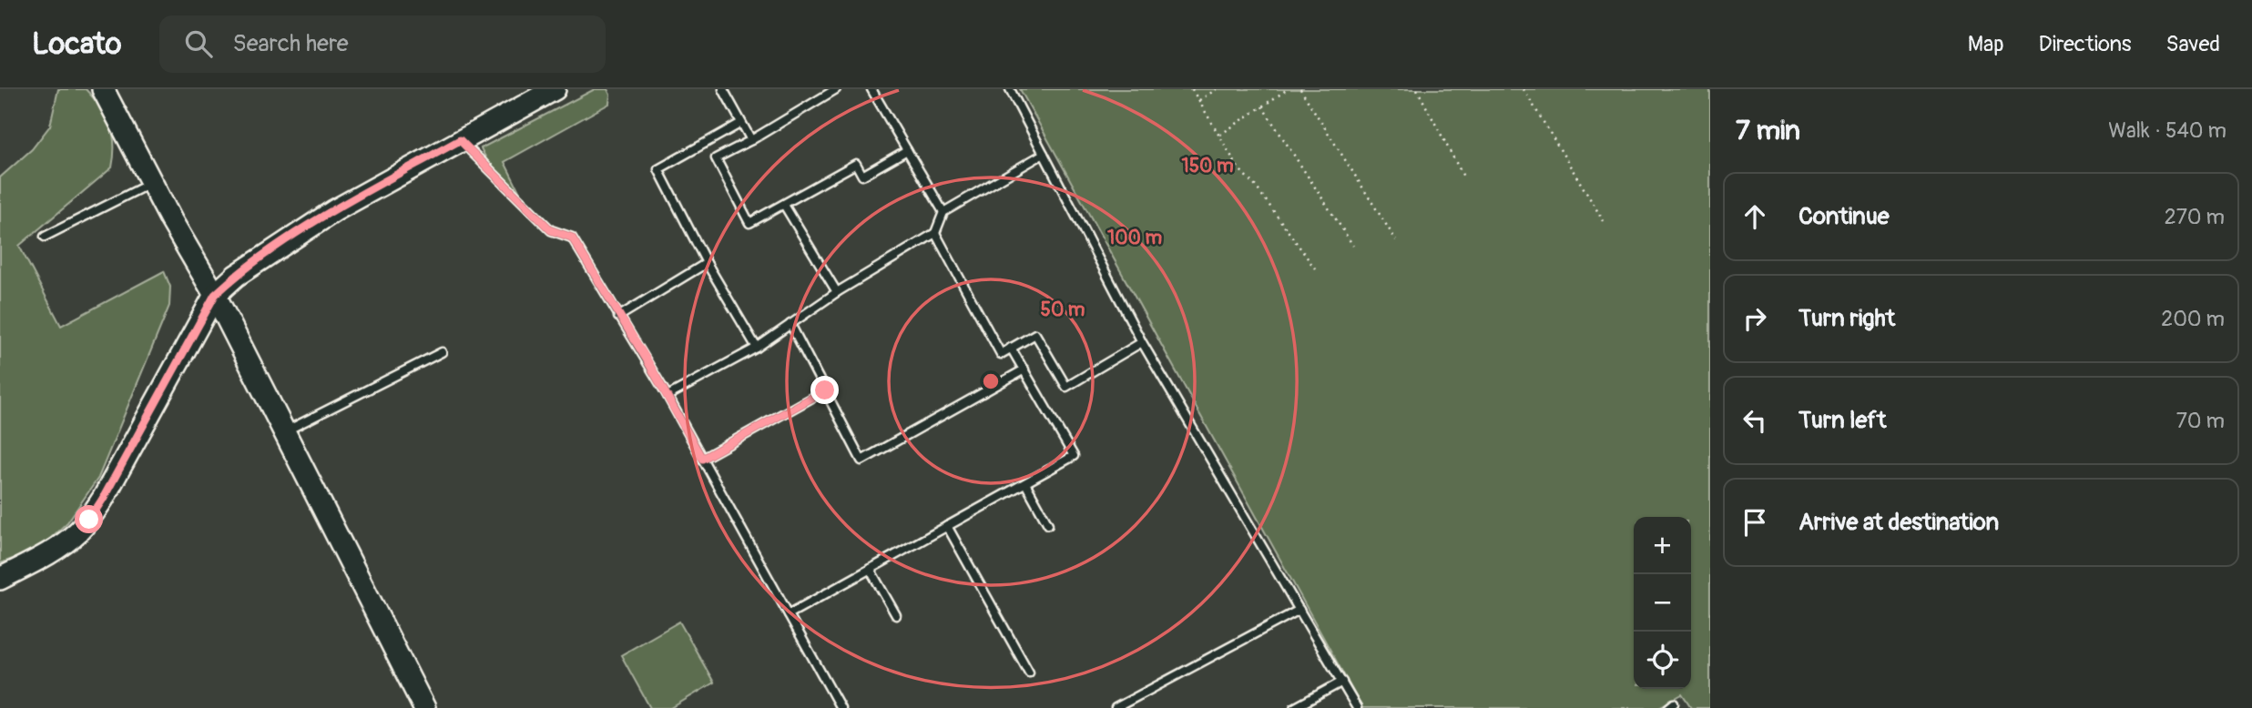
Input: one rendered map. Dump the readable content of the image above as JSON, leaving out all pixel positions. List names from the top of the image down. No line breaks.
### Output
{"page":{"header":"Locato","search":"Search here","nav":["Map","Directions","Saved"],"heading":["7 min","Walk · 540 m"],"list":[["Continue","270 m"],["Turn right","200 m"],["Turn left","70 m"],"Arrive at destination"],"map_buttons":["+","−"]},"rings":["150 m","100 m","50 m"]}
